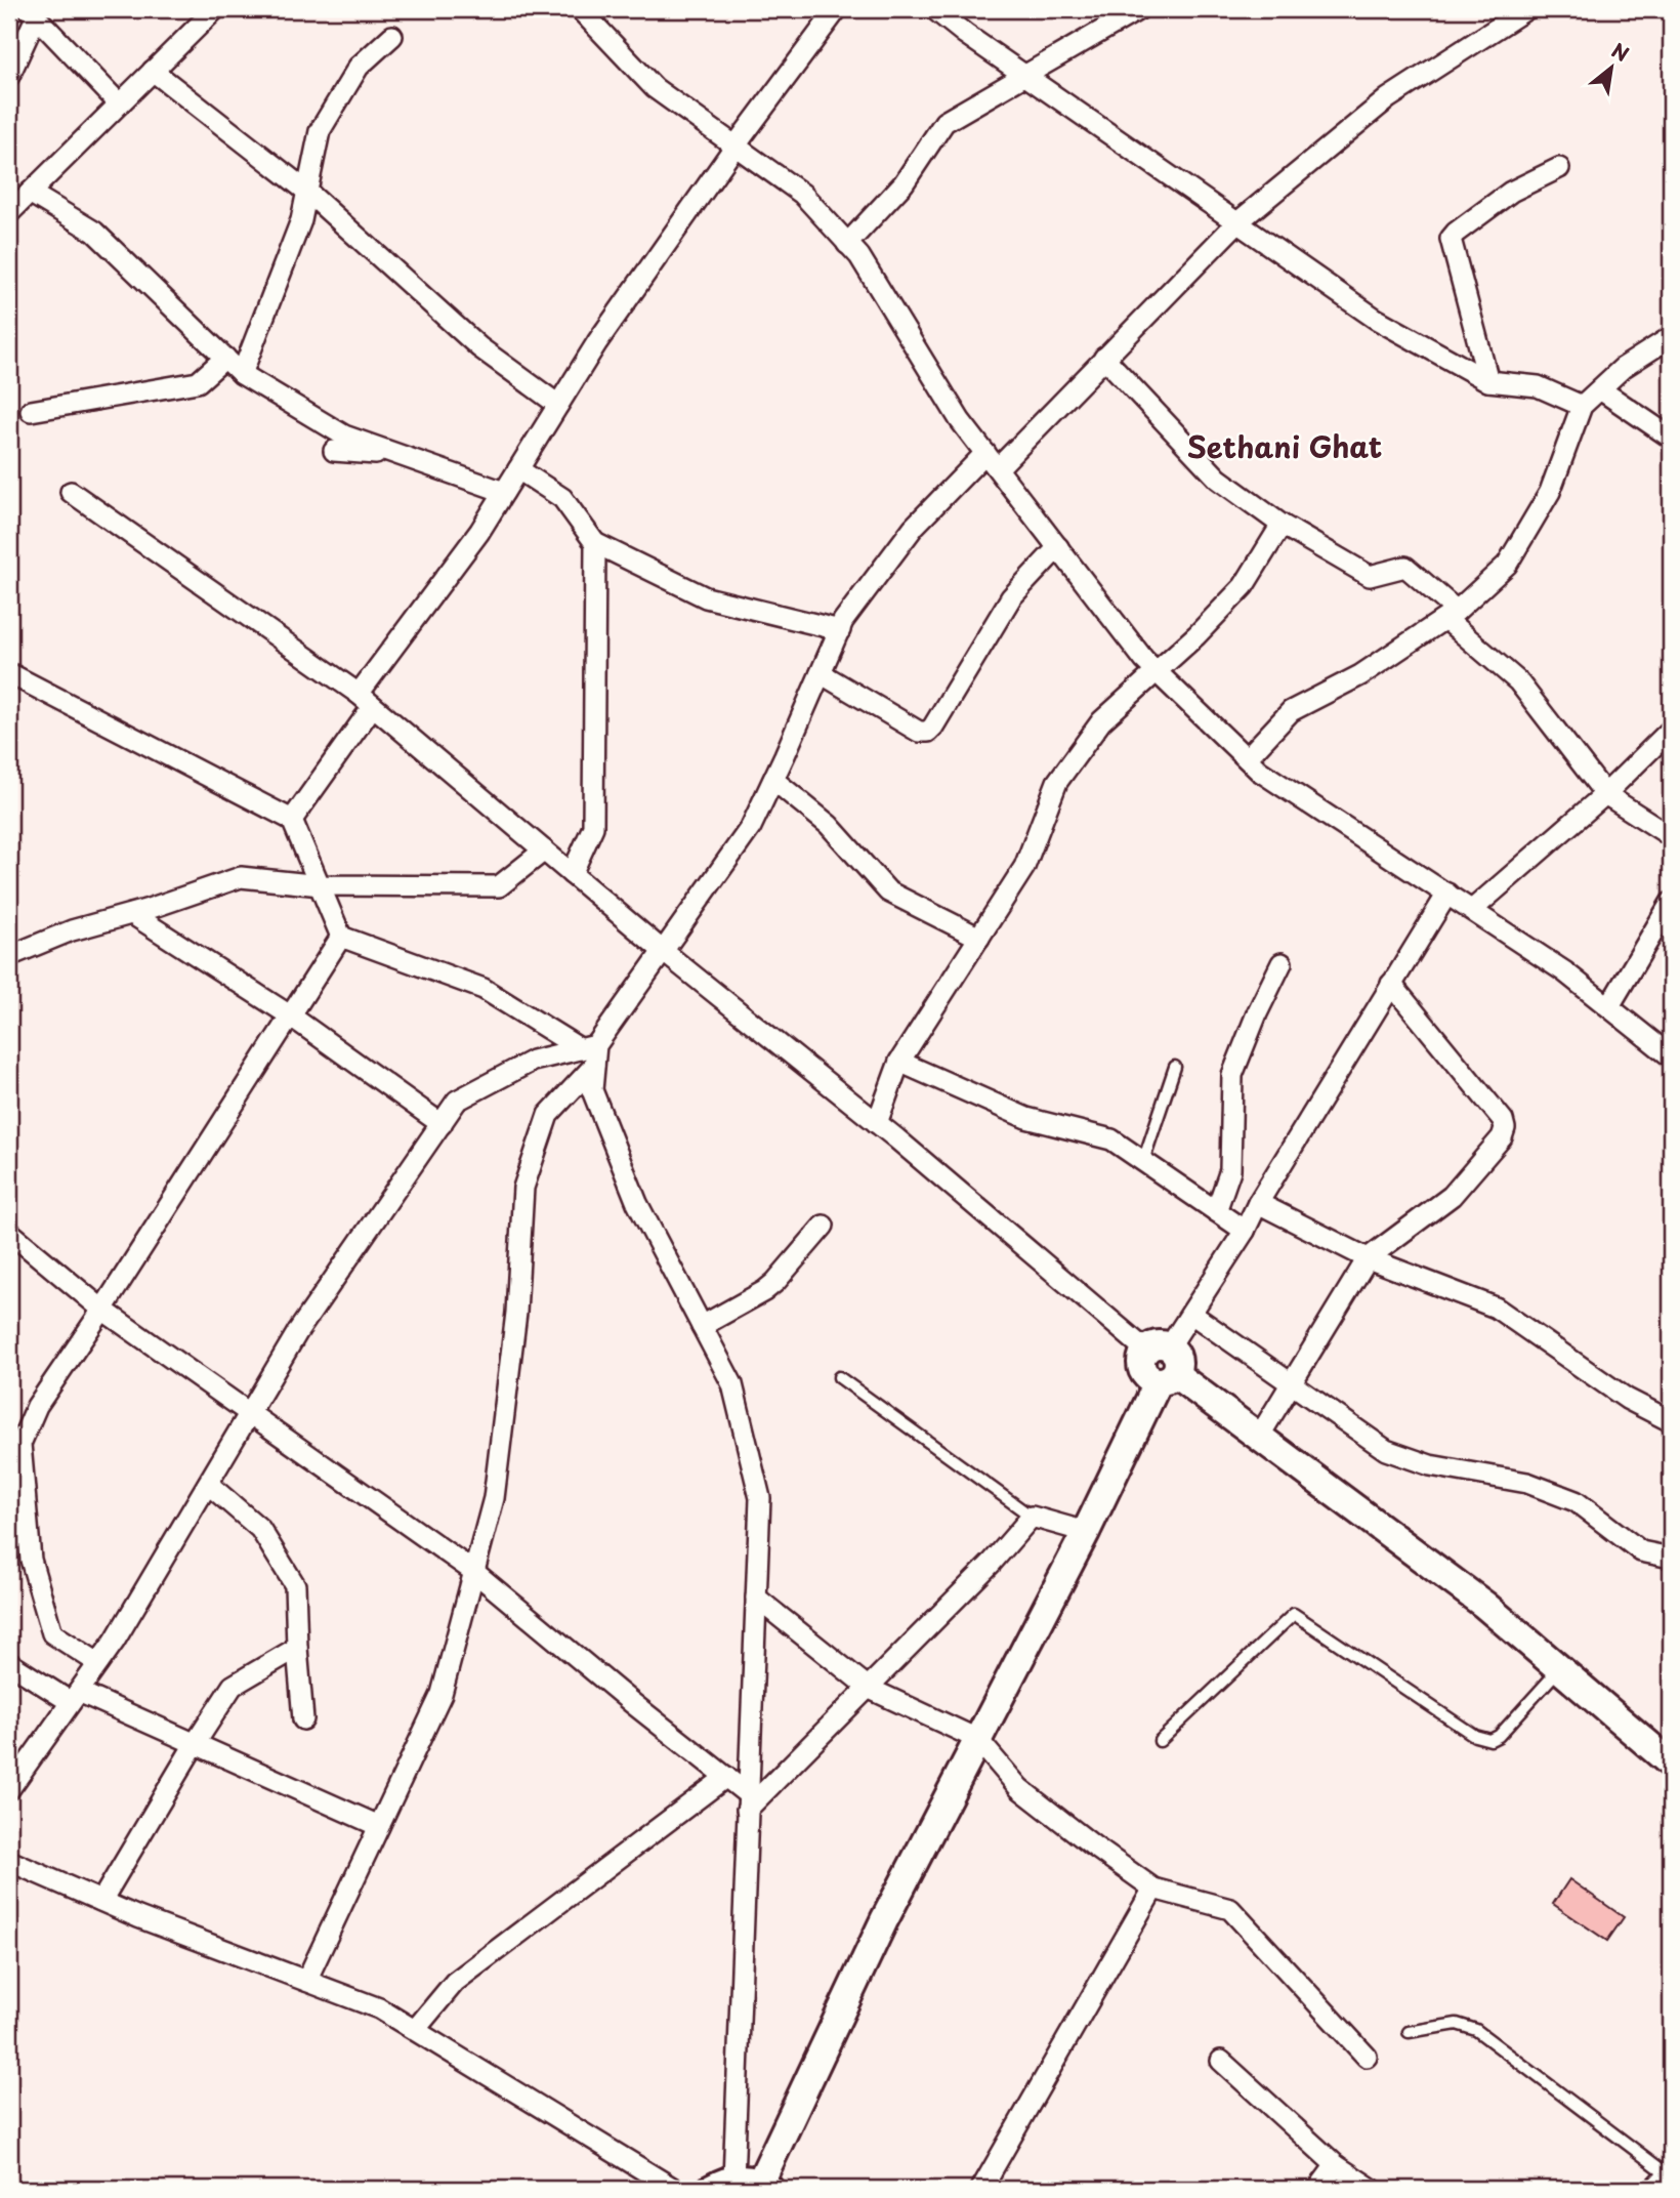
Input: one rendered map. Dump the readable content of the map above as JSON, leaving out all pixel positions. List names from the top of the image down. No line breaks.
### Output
{"districts":["Sethani Ghat"],"north":"top right"}
